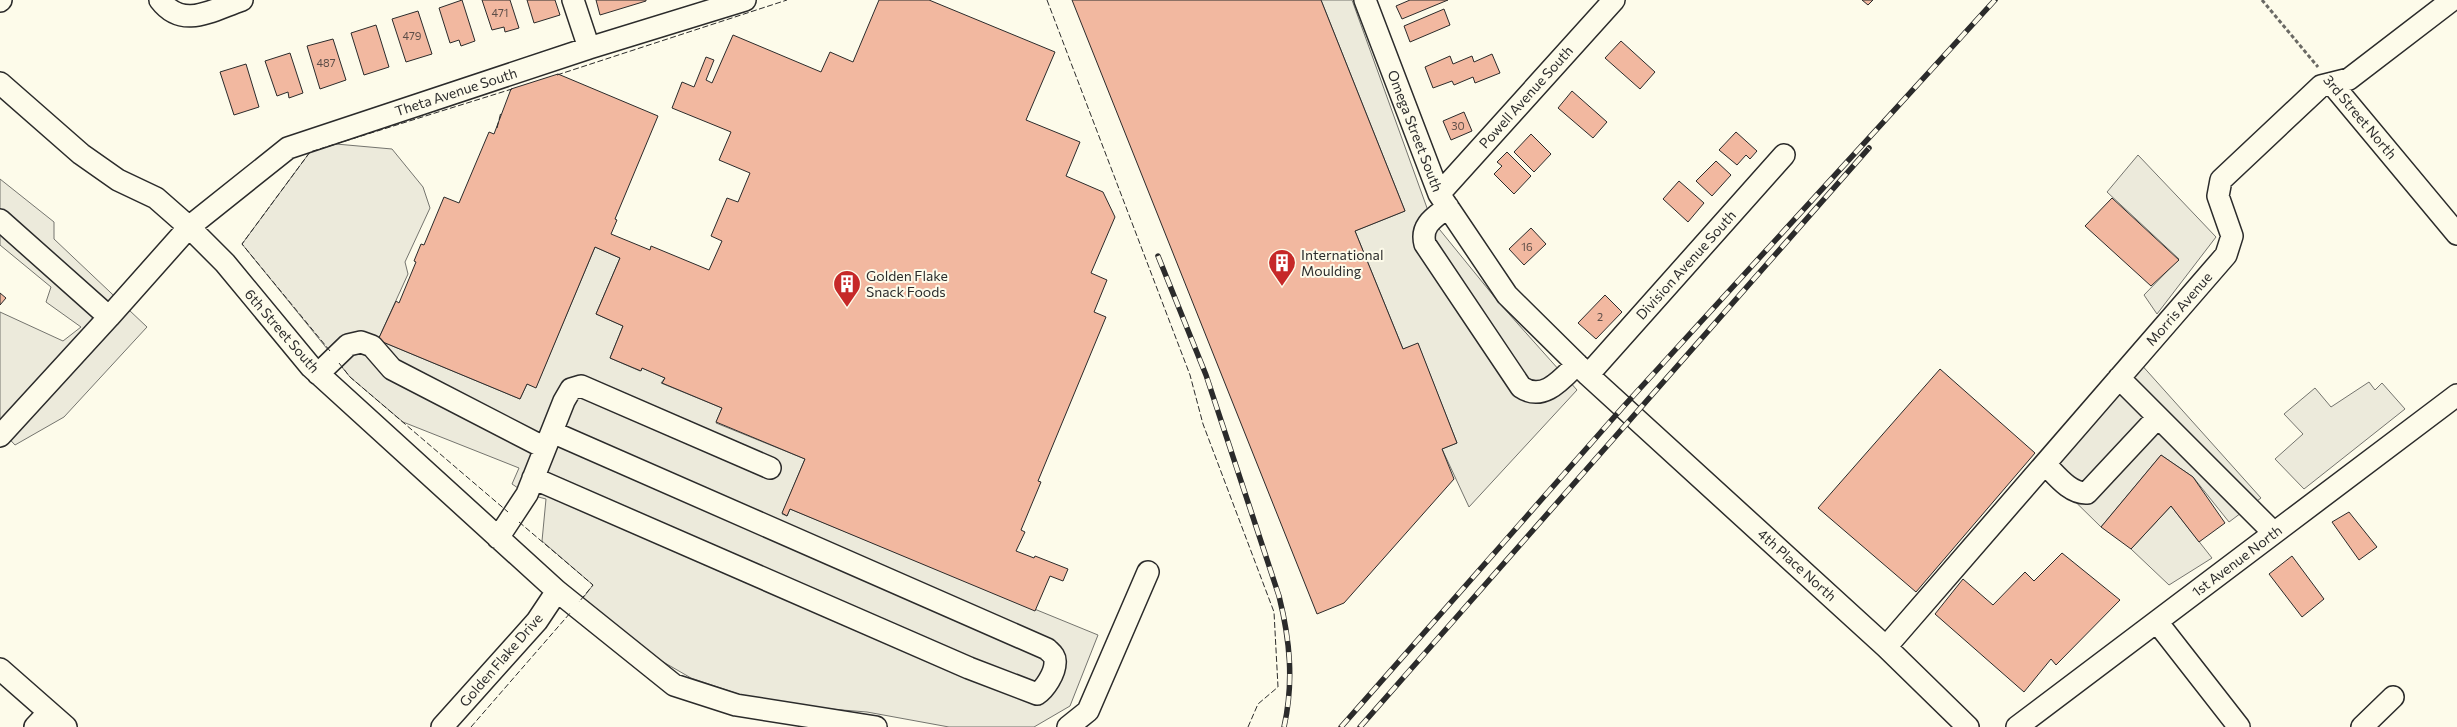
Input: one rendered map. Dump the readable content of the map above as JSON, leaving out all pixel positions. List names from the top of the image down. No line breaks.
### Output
{"streets":{"street":["Theta Avenue South","Powell Avenue South","3rd Street North","Omega Street South","Division Avenue South","Morris Avenue","6th Street South","1st Avenue North","4th Place North","Golden Flake Drive"]},"crossings":[["Theta Avenue South","6th Street South"],["Powell Avenue South","Omega Street South"],["Powell Avenue South","Division Avenue South"],["3rd Street North","Morris Avenue"],["Omega Street South","Division Avenue South"],["Omega Street South","4th Place North"],["Morris Avenue","4th Place North"],["6th Street South","Golden Flake Drive"]],"places":{"building":["International Moulding","Golden Flake Snack Foods"]},"house_numbers":["471","479","487","30","16","2"]}
